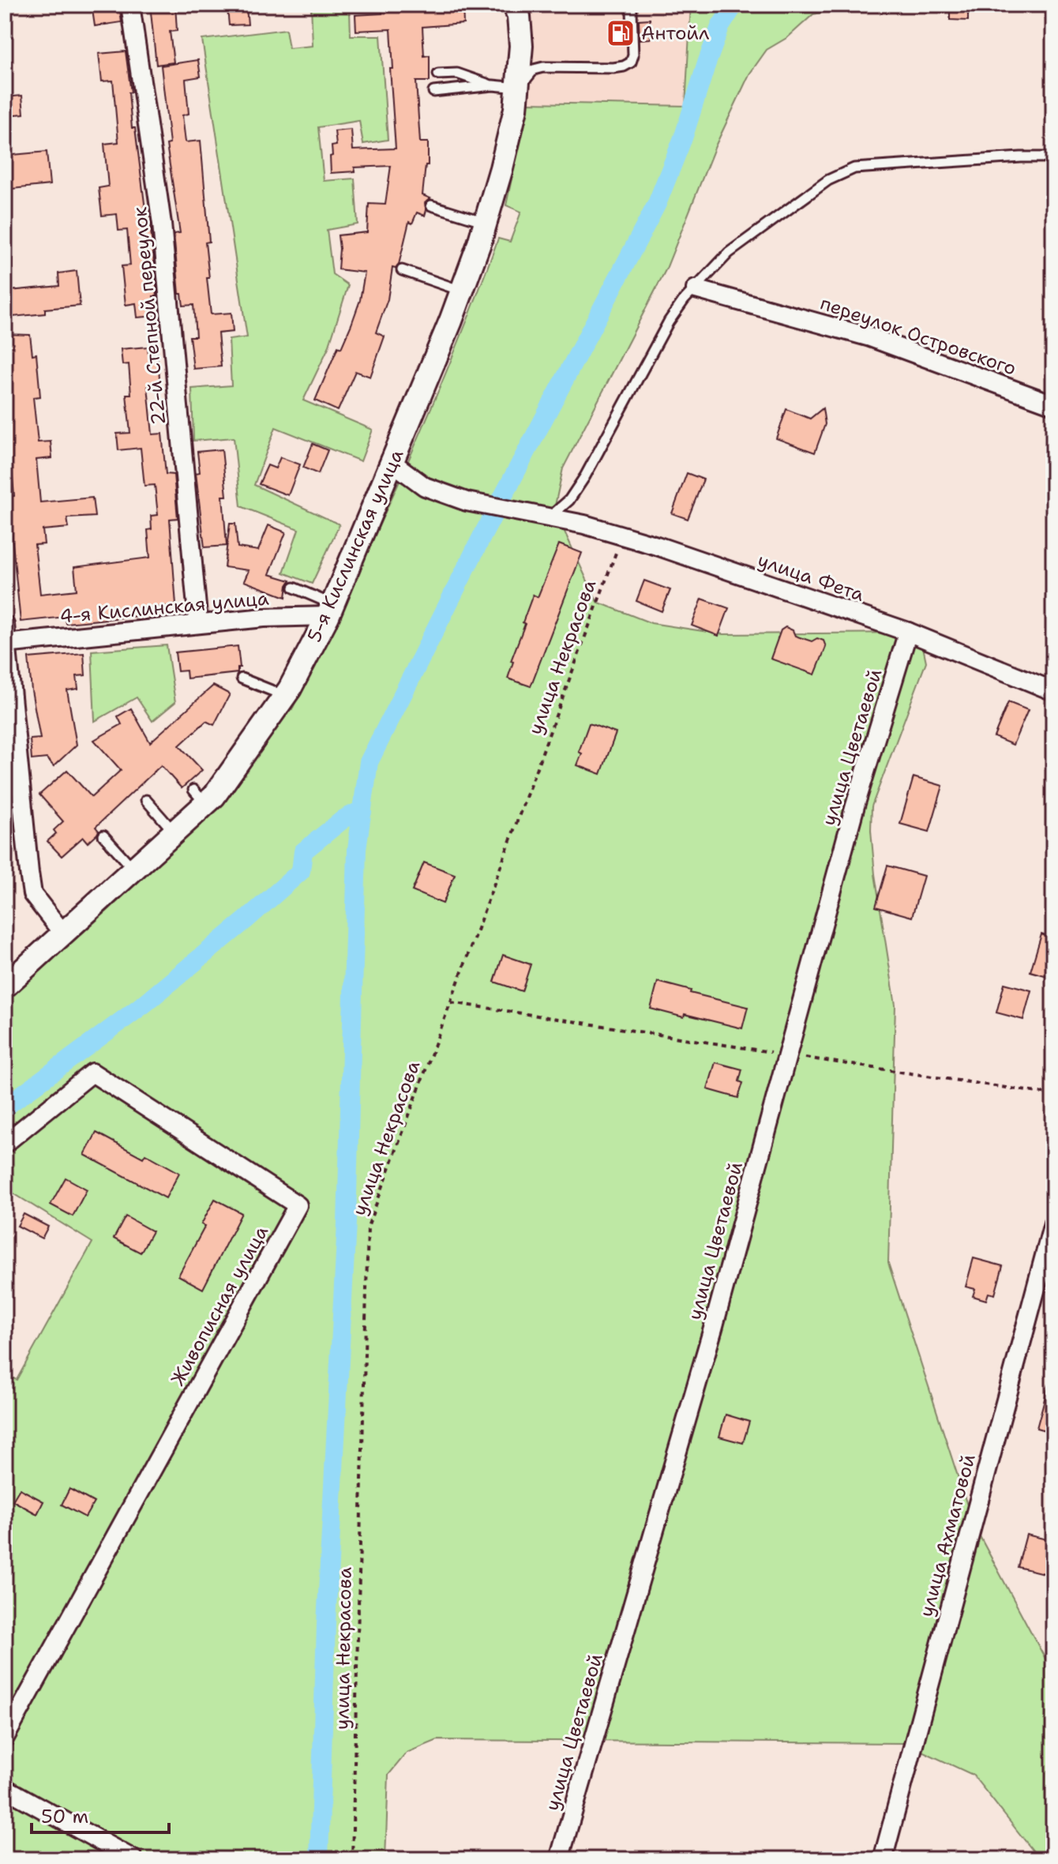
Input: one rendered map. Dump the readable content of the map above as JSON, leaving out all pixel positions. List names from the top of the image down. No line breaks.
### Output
{"streets":{"street":["22-й Степной переулок","переулок Островского","5-я Кислинская улица","улица Фета","4-я Кислинская улица","улица Цветаевой","Живописная улица","улица Ахматовой"],"path":["улица Некрасова"]},"crossings":[["22-й Степной переулок","4-я Кислинская улица"],["5-я Кислинская улица","улица Фета"],["5-я Кислинская улица","4-я Кислинская улица"],["улица Фета","улица Некрасова"],["улица Фета","улица Цветаевой"]],"places":{"fuel station":["Антойл"]},"scale_bar":"50 m"}
